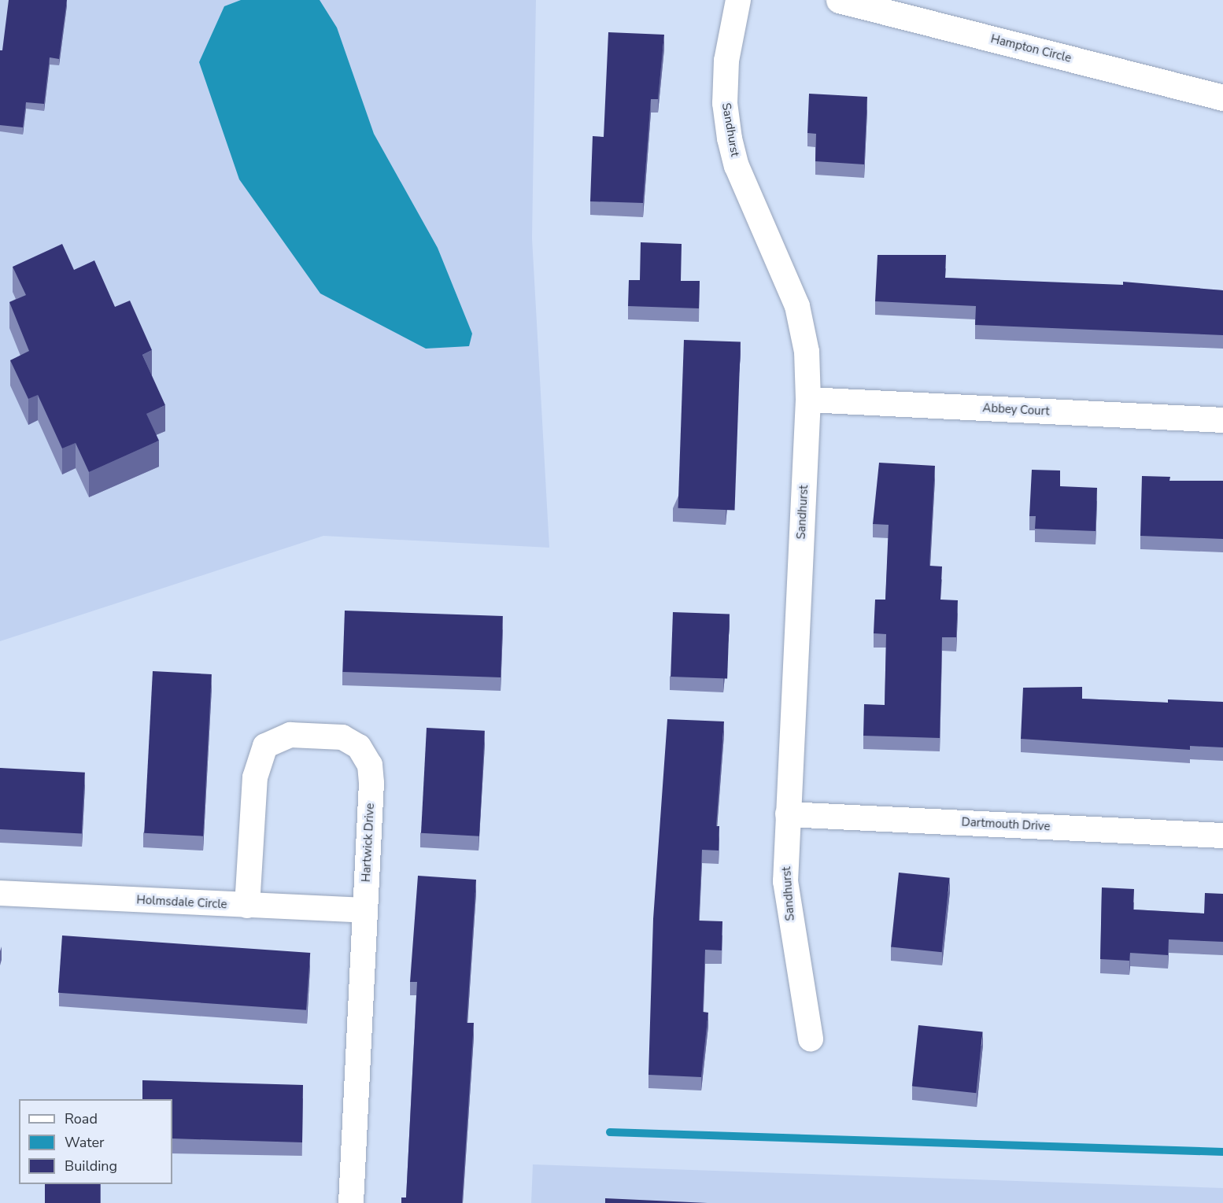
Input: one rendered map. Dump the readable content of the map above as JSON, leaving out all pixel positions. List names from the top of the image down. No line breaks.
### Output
{"streets":{"street":["Hampton Circle","Sandhurst","Abbey Court","Dartmouth Drive","Hartwick Drive","Holmsdale Circle"]},"crossings":[["Sandhurst","Abbey Court"],["Sandhurst","Dartmouth Drive"],["Hartwick Drive","Holmsdale Circle"]],"legend":["Road","Water","Building"]}
